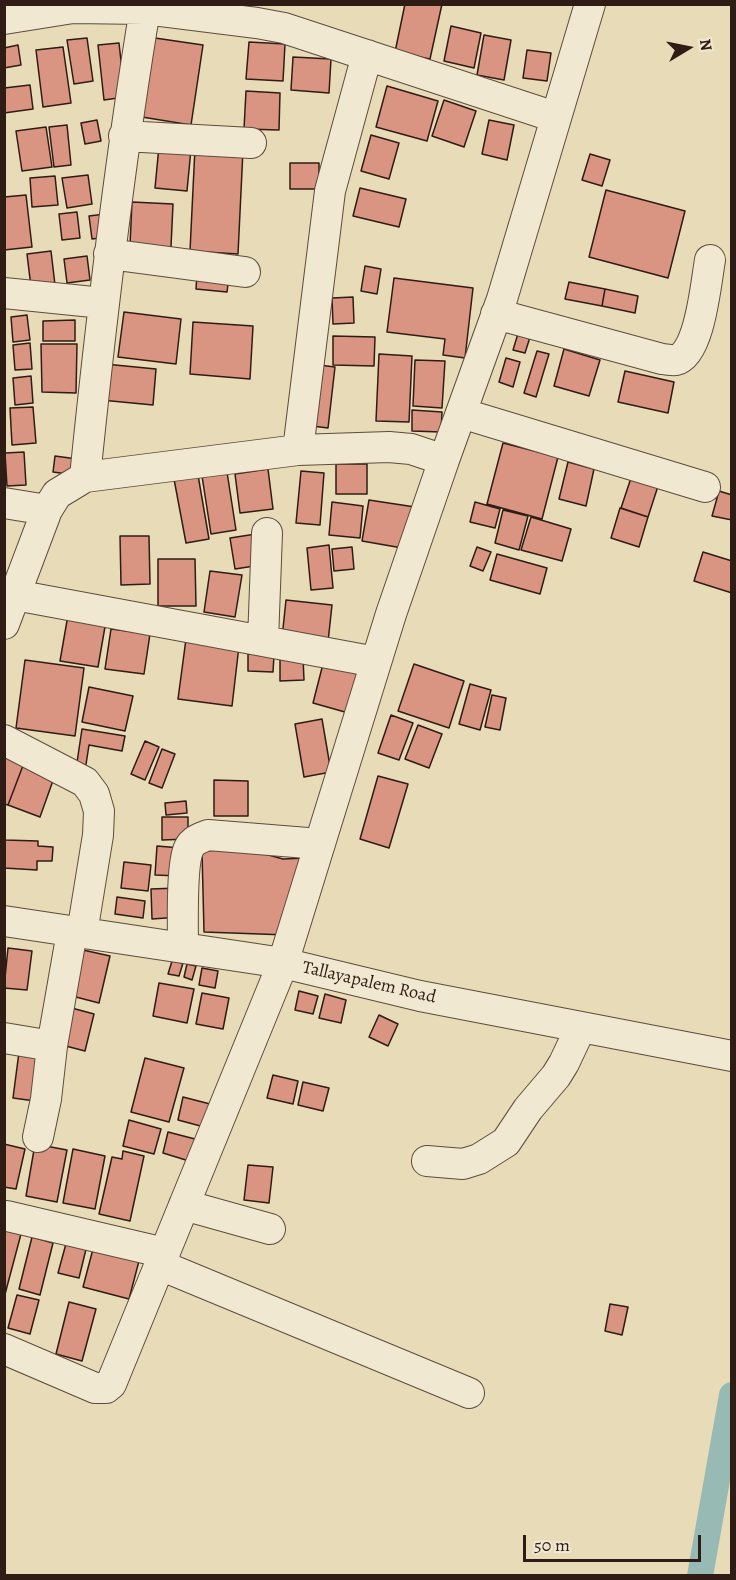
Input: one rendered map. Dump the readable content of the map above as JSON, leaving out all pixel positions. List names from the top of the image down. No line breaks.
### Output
{"streets":{"street":["Tallayapalem Road"]},"scale_bar":"50 m","north":"right"}
